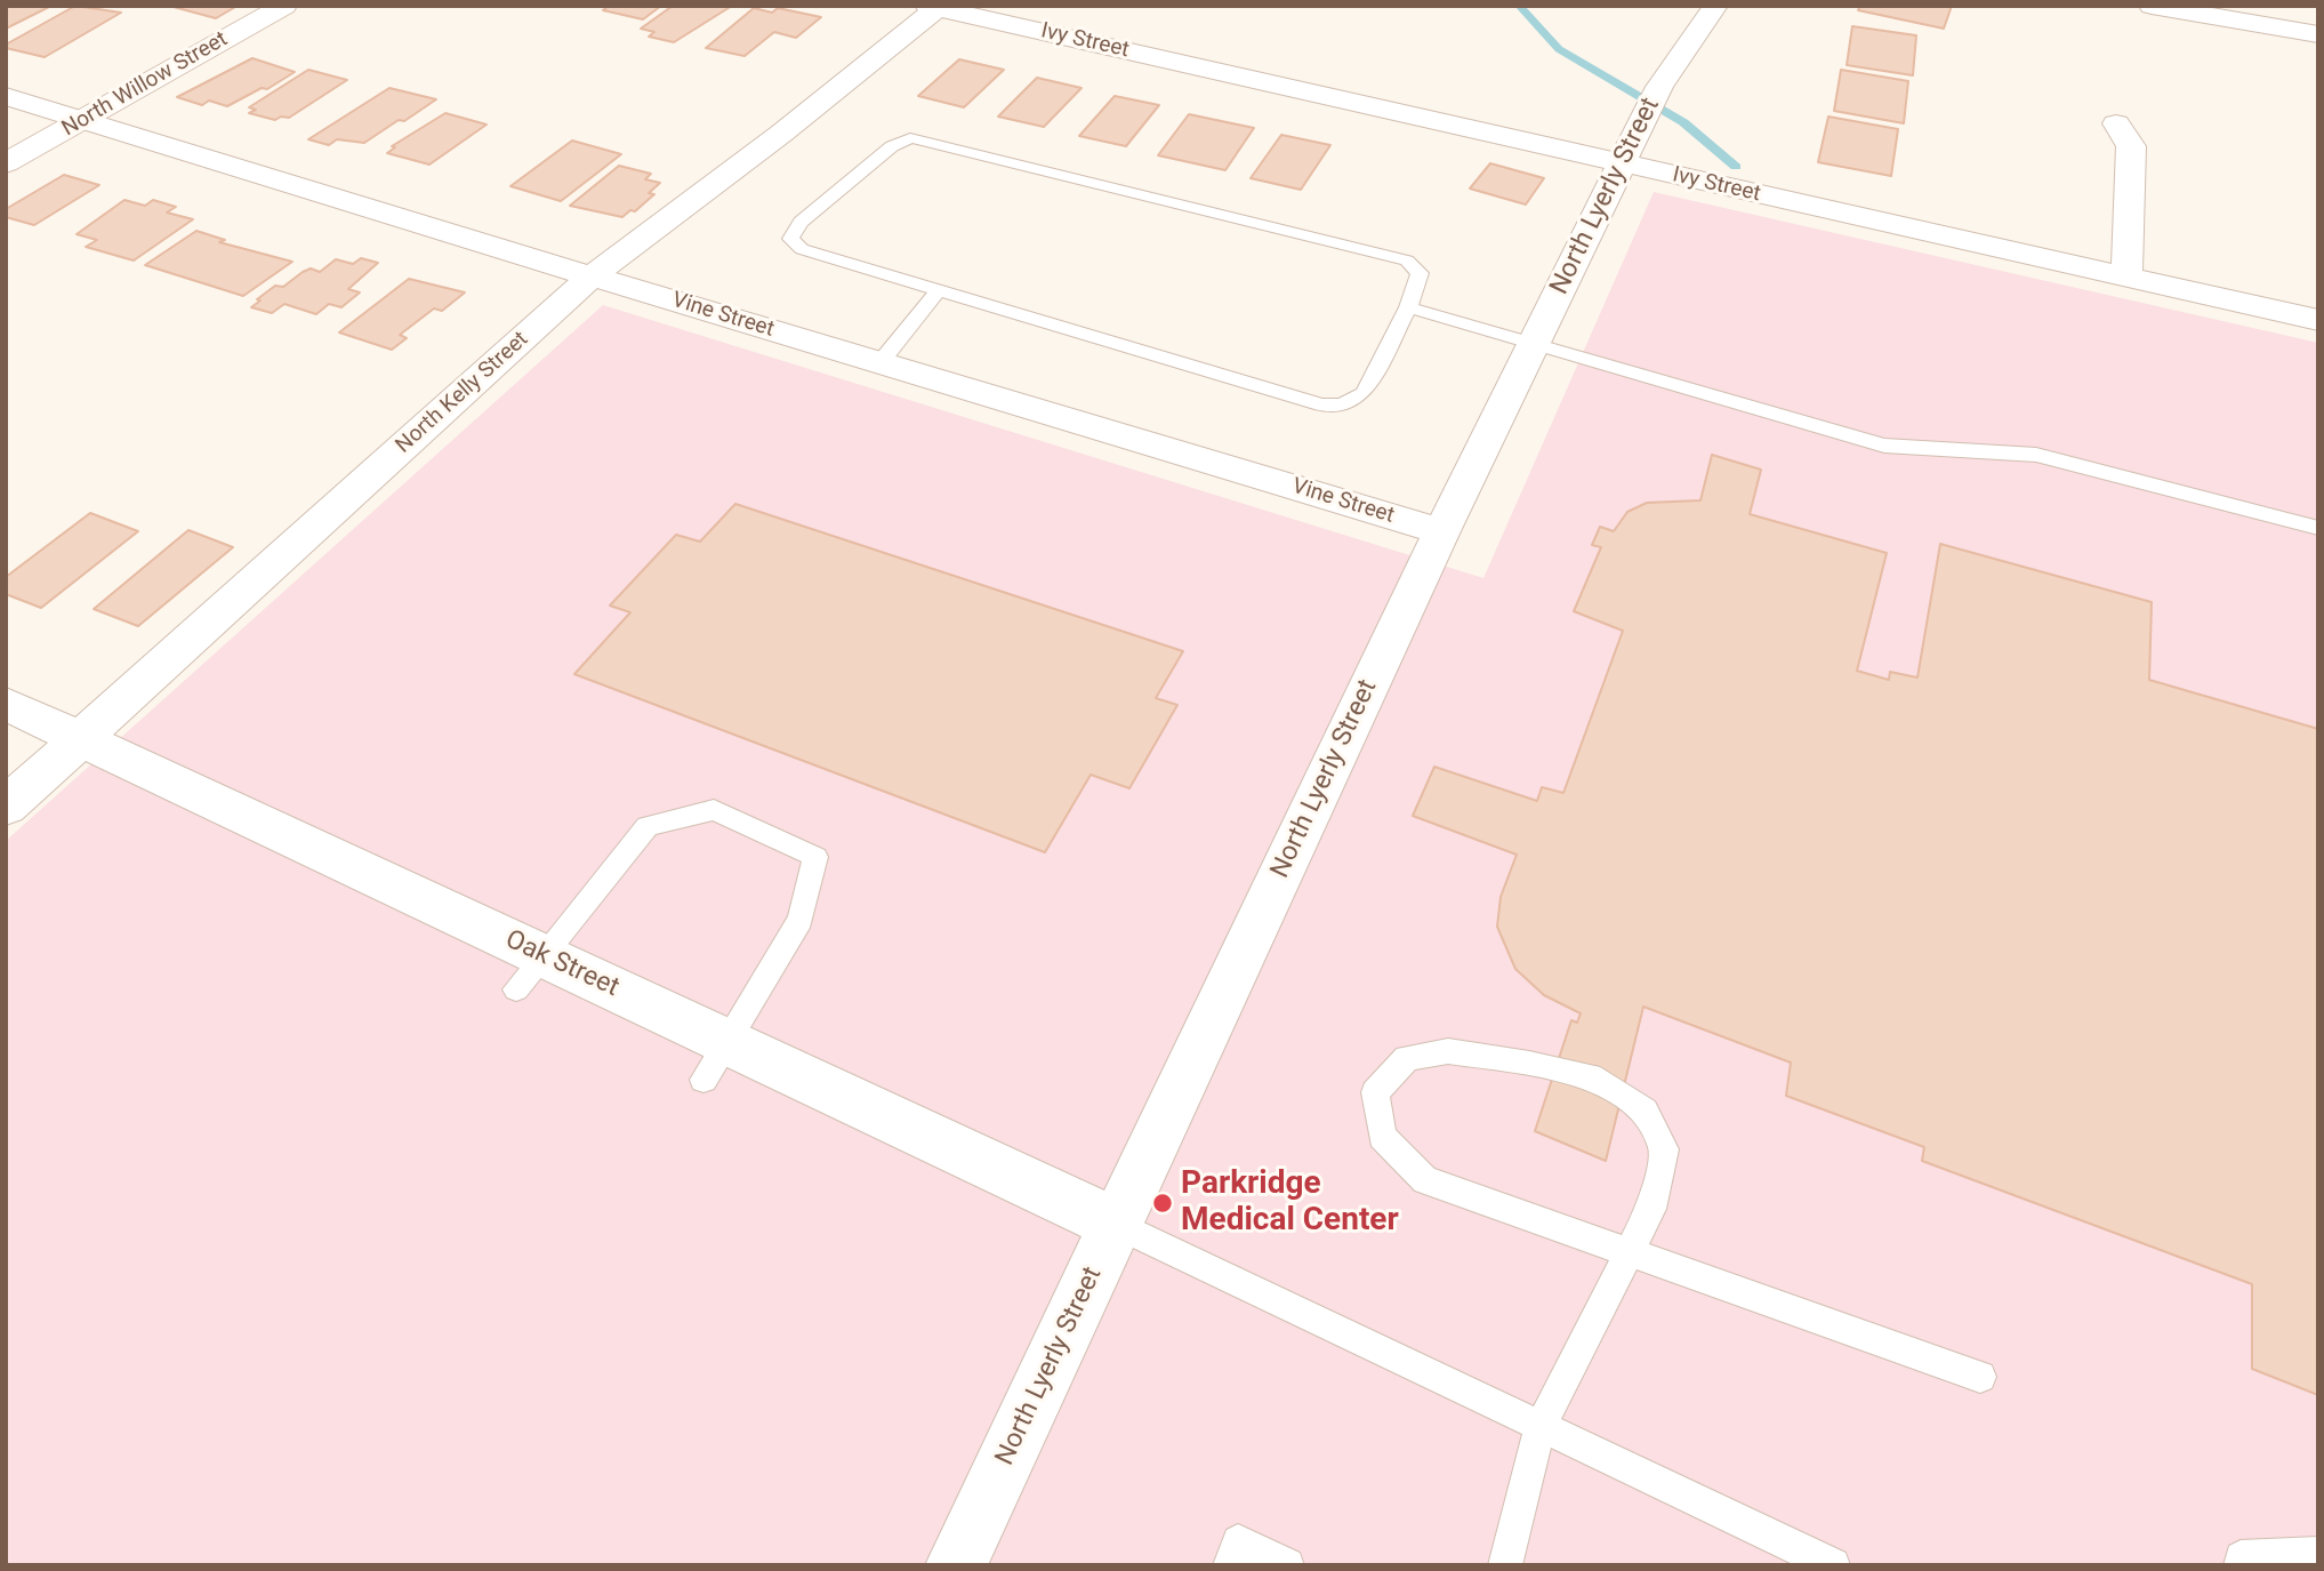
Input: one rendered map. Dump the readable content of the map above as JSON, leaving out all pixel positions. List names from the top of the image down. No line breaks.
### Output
{"streets":{"street":["Ivy Street","North Willow Street","North Lyerly Street","Vine Street","North Kelly Street","Oak Street"]},"crossings":[["Ivy Street","North Lyerly Street"],["Ivy Street","North Kelly Street"],["North Willow Street","Vine Street"],["North Lyerly Street","Vine Street"],["North Lyerly Street","Oak Street"],["Vine Street","North Kelly Street"],["North Kelly Street","Oak Street"]],"places":["Parkridge Medical Center"]}
